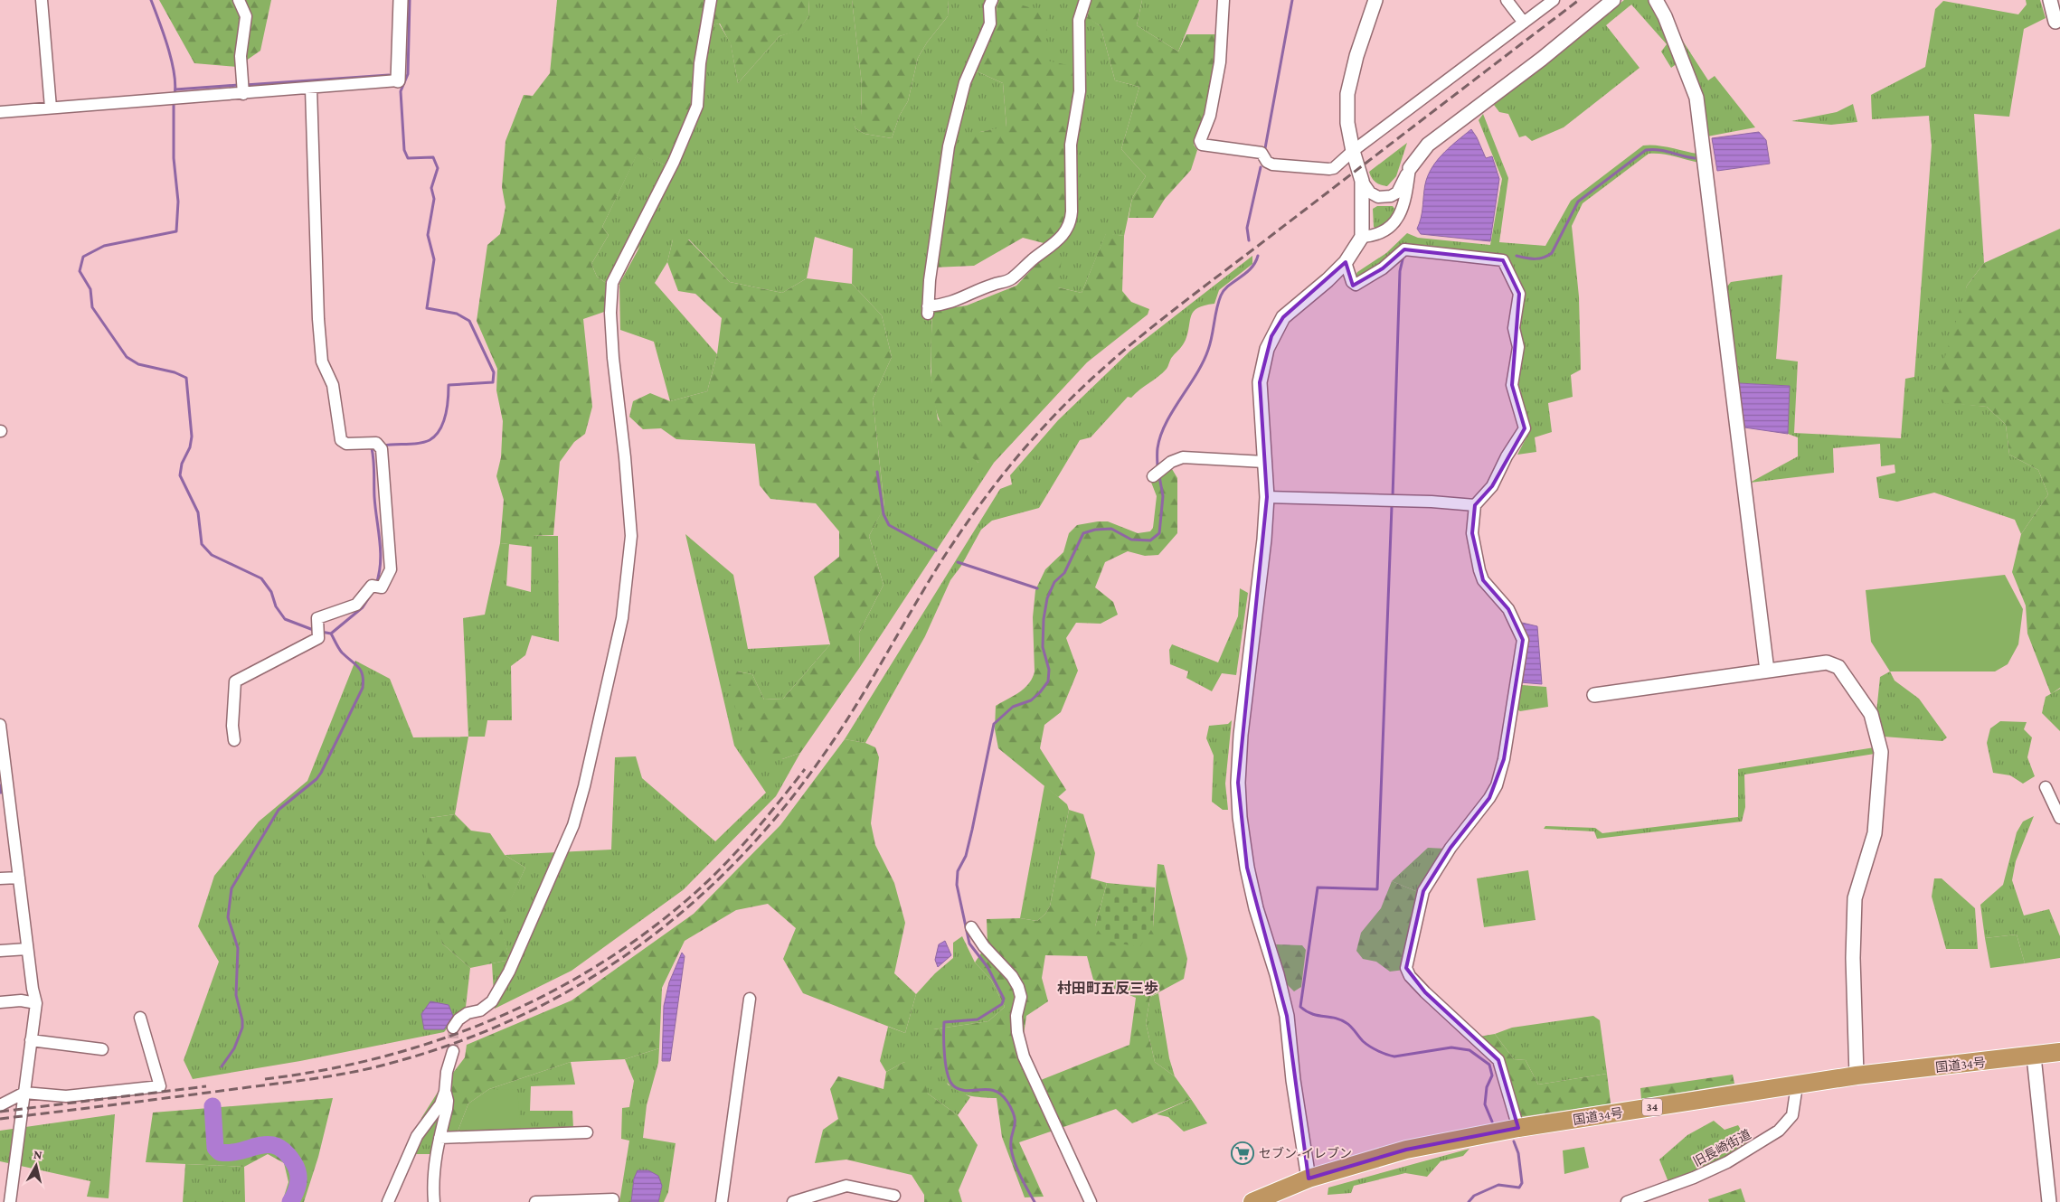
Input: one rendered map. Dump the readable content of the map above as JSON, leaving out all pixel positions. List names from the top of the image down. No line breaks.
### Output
{"streets":{"highway":["国道34号","34"],"street":["旧長崎街道"]},"crossings":[["国道34号","旧長崎街道"]],"districts":["村田町五反三歩"],"places":{"supermarket":["セブン-イレブン"]},"north":"top"}
